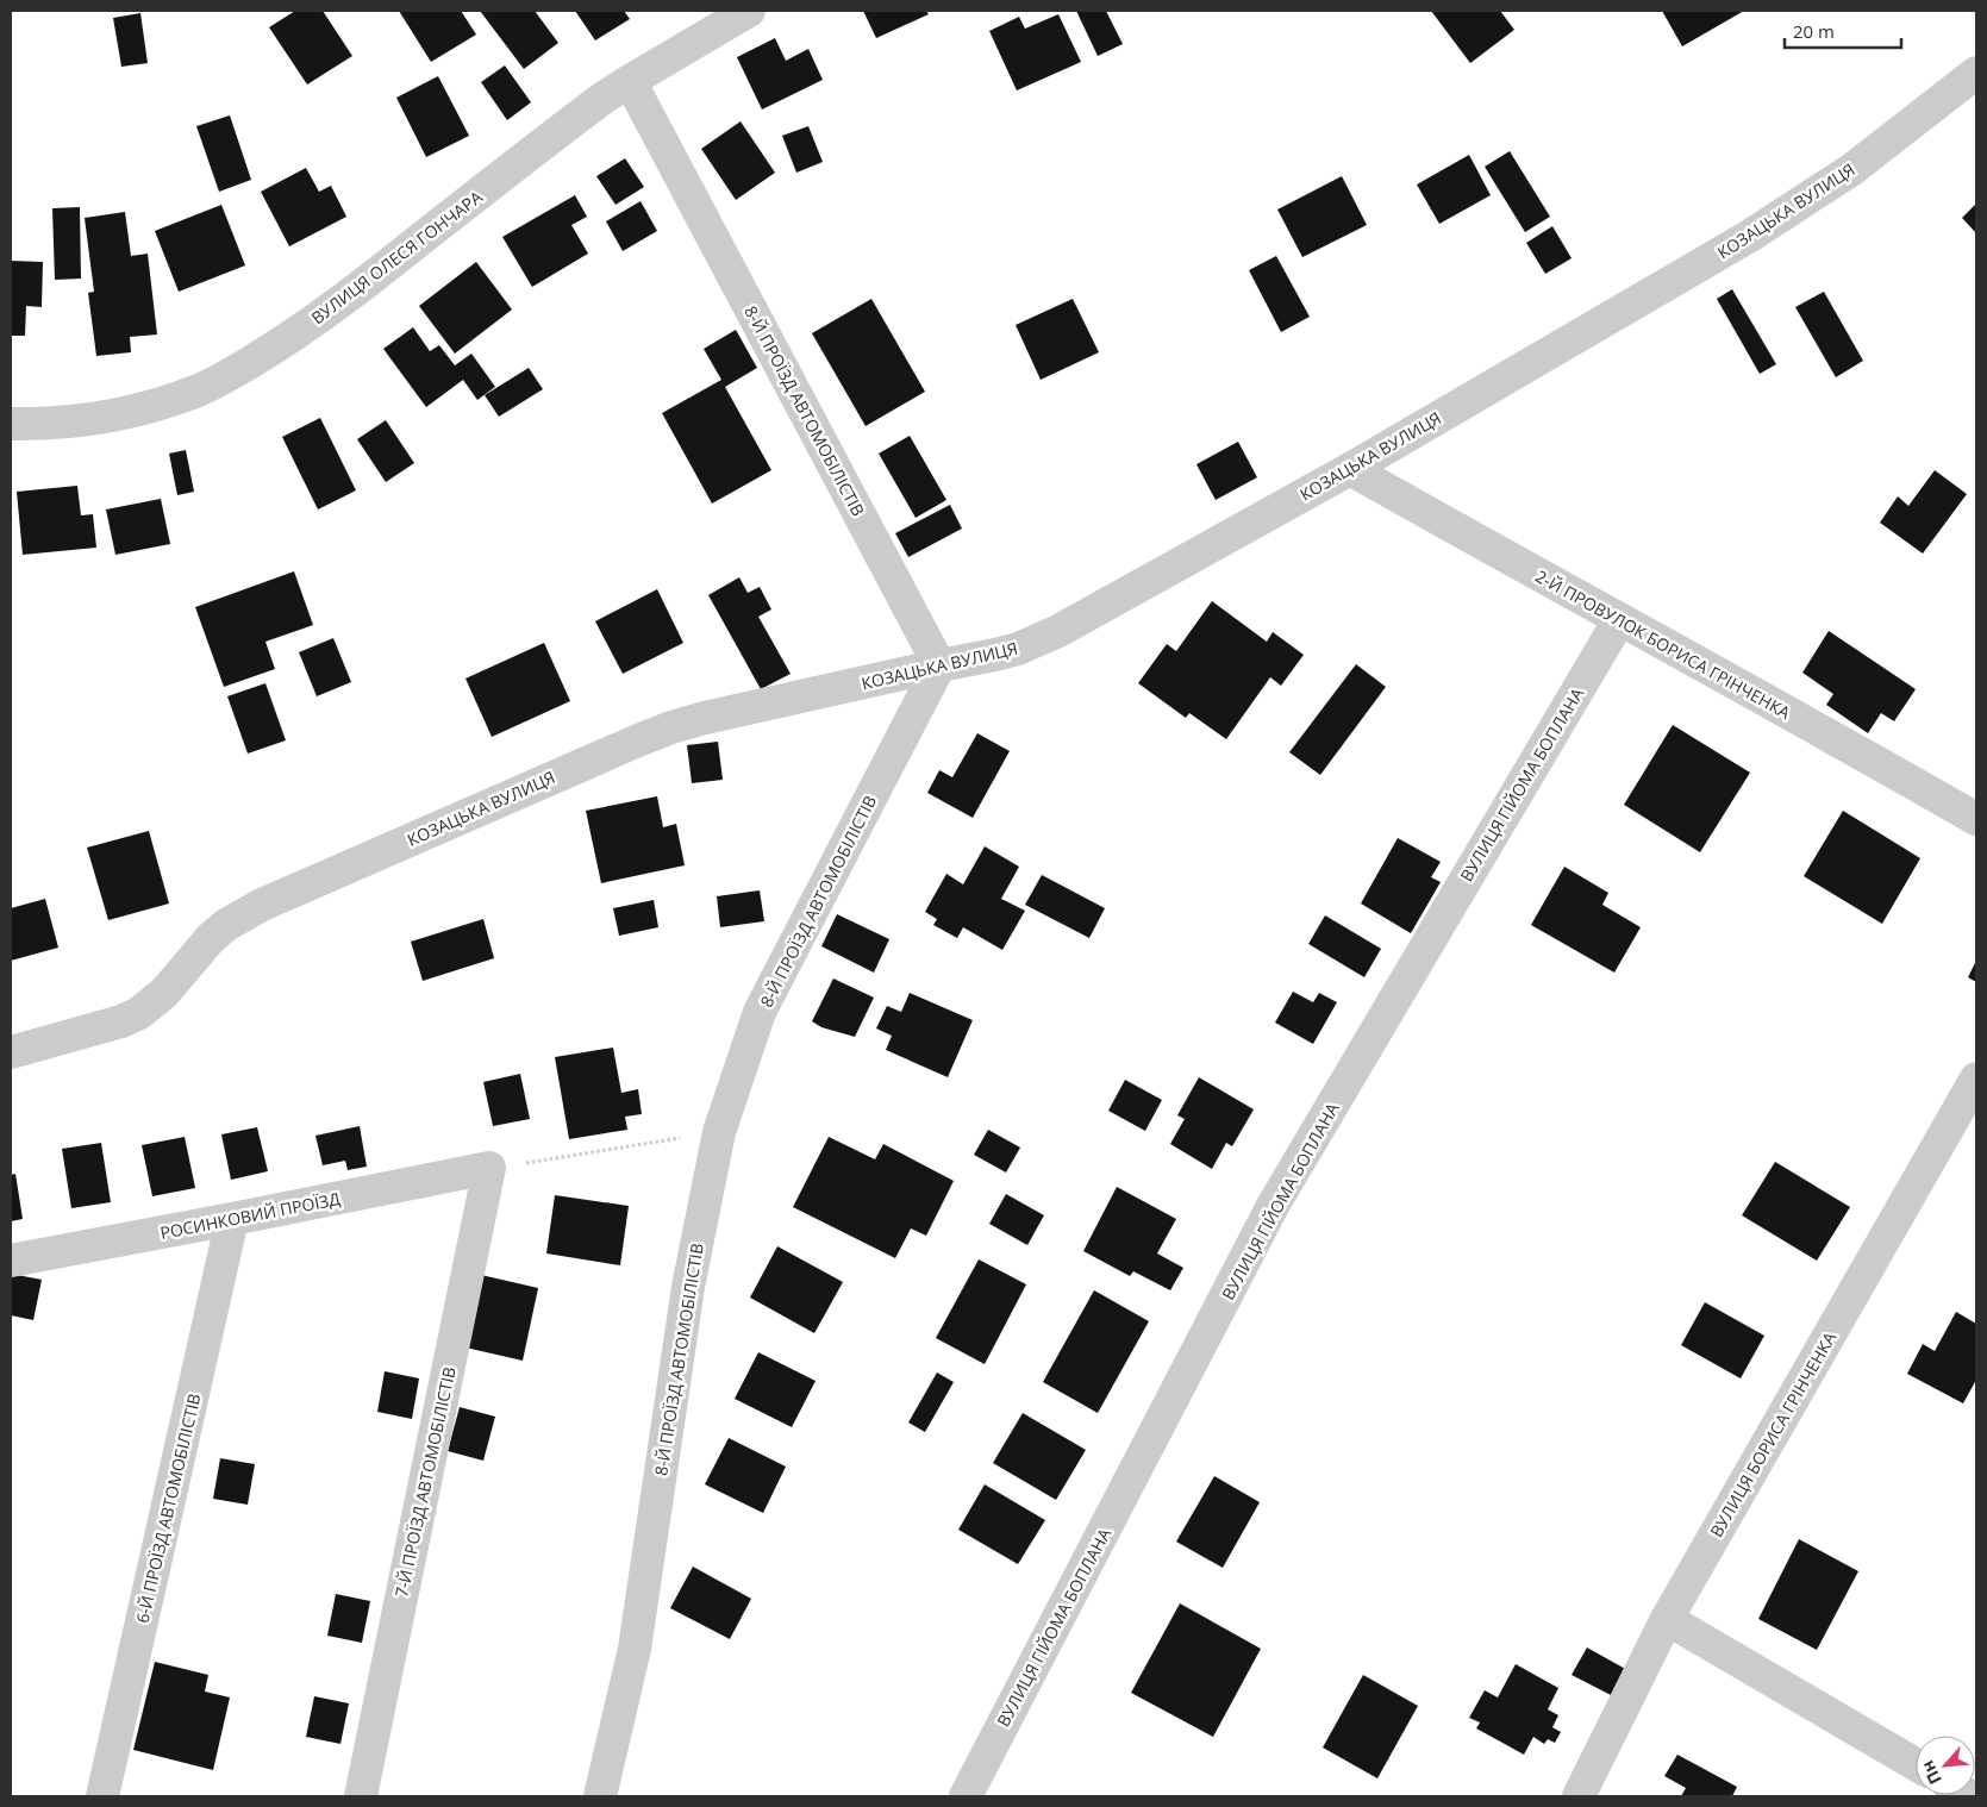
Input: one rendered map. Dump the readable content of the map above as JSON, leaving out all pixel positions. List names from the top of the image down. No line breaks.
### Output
{"streets":{"street":["КОЗАЦЬКА ВУЛИЦЯ","ВУЛИЦЯ ОЛЕСЯ ГОНЧАРА","8-Й ПРОЇЗД АВТОМОБІЛІСТІВ","2-Й ПРОВУЛОК БОРИСА ГРІНЧЕНКА","ВУЛИЦЯ ГІЙОМА БОПЛАНА","РОСИНКОВИЙ ПРОЇЗД","ВУЛИЦЯ БОРИСА ГРІНЧЕНКА","7-Й ПРОЇЗД АВТОМОБІЛІСТІВ","6-Й ПРОЇЗД АВТОМОБІЛІСТІВ"]},"crossings":[["КОЗАЦЬКА ВУЛИЦЯ","8-Й ПРОЇЗД АВТОМОБІЛІСТІВ"],["КОЗАЦЬКА ВУЛИЦЯ","2-Й ПРОВУЛОК БОРИСА ГРІНЧЕНКА"],["ВУЛИЦЯ ОЛЕСЯ ГОНЧАРА","8-Й ПРОЇЗД АВТОМОБІЛІСТІВ"],["2-Й ПРОВУЛОК БОРИСА ГРІНЧЕНКА","ВУЛИЦЯ ГІЙОМА БОПЛАНА"],["РОСИНКОВИЙ ПРОЇЗД","7-Й ПРОЇЗД АВТОМОБІЛІСТІВ"],["РОСИНКОВИЙ ПРОЇЗД","6-Й ПРОЇЗД АВТОМОБІЛІСТІВ"]],"scale_bar":"20 m","north":"bottom left"}
